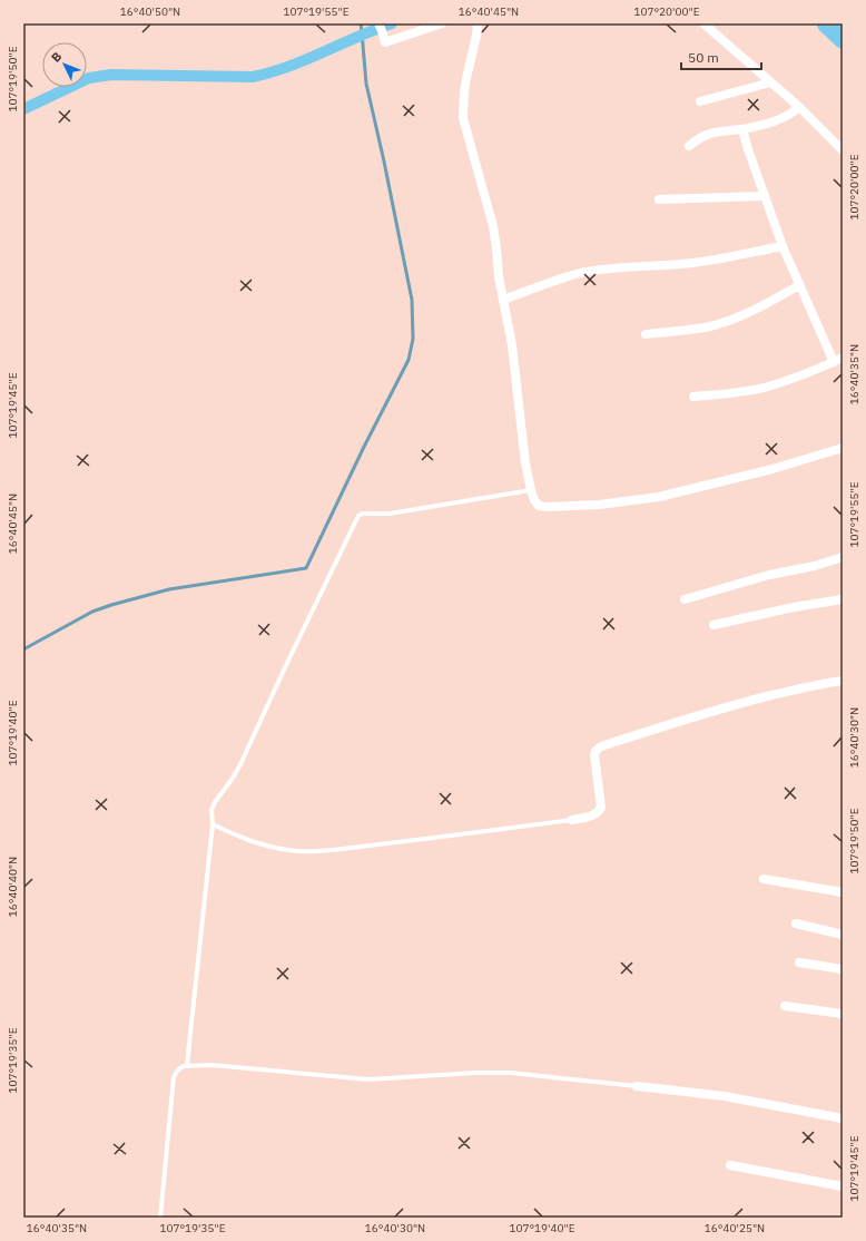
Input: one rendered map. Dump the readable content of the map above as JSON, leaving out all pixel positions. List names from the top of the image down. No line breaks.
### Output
{"scale_bar":"50 m","north":"top left","coordinates":["16°40'50\"N","107°19'55\"E","16°40'45\"N","107°20'00\"E","107°19'50\"E","16°40'35\"N","107°19'45\"E","107°19'40\"E","16°40'30\"N","16°40'40\"N","107°19'35\"E","16°40'25\"N"]}
